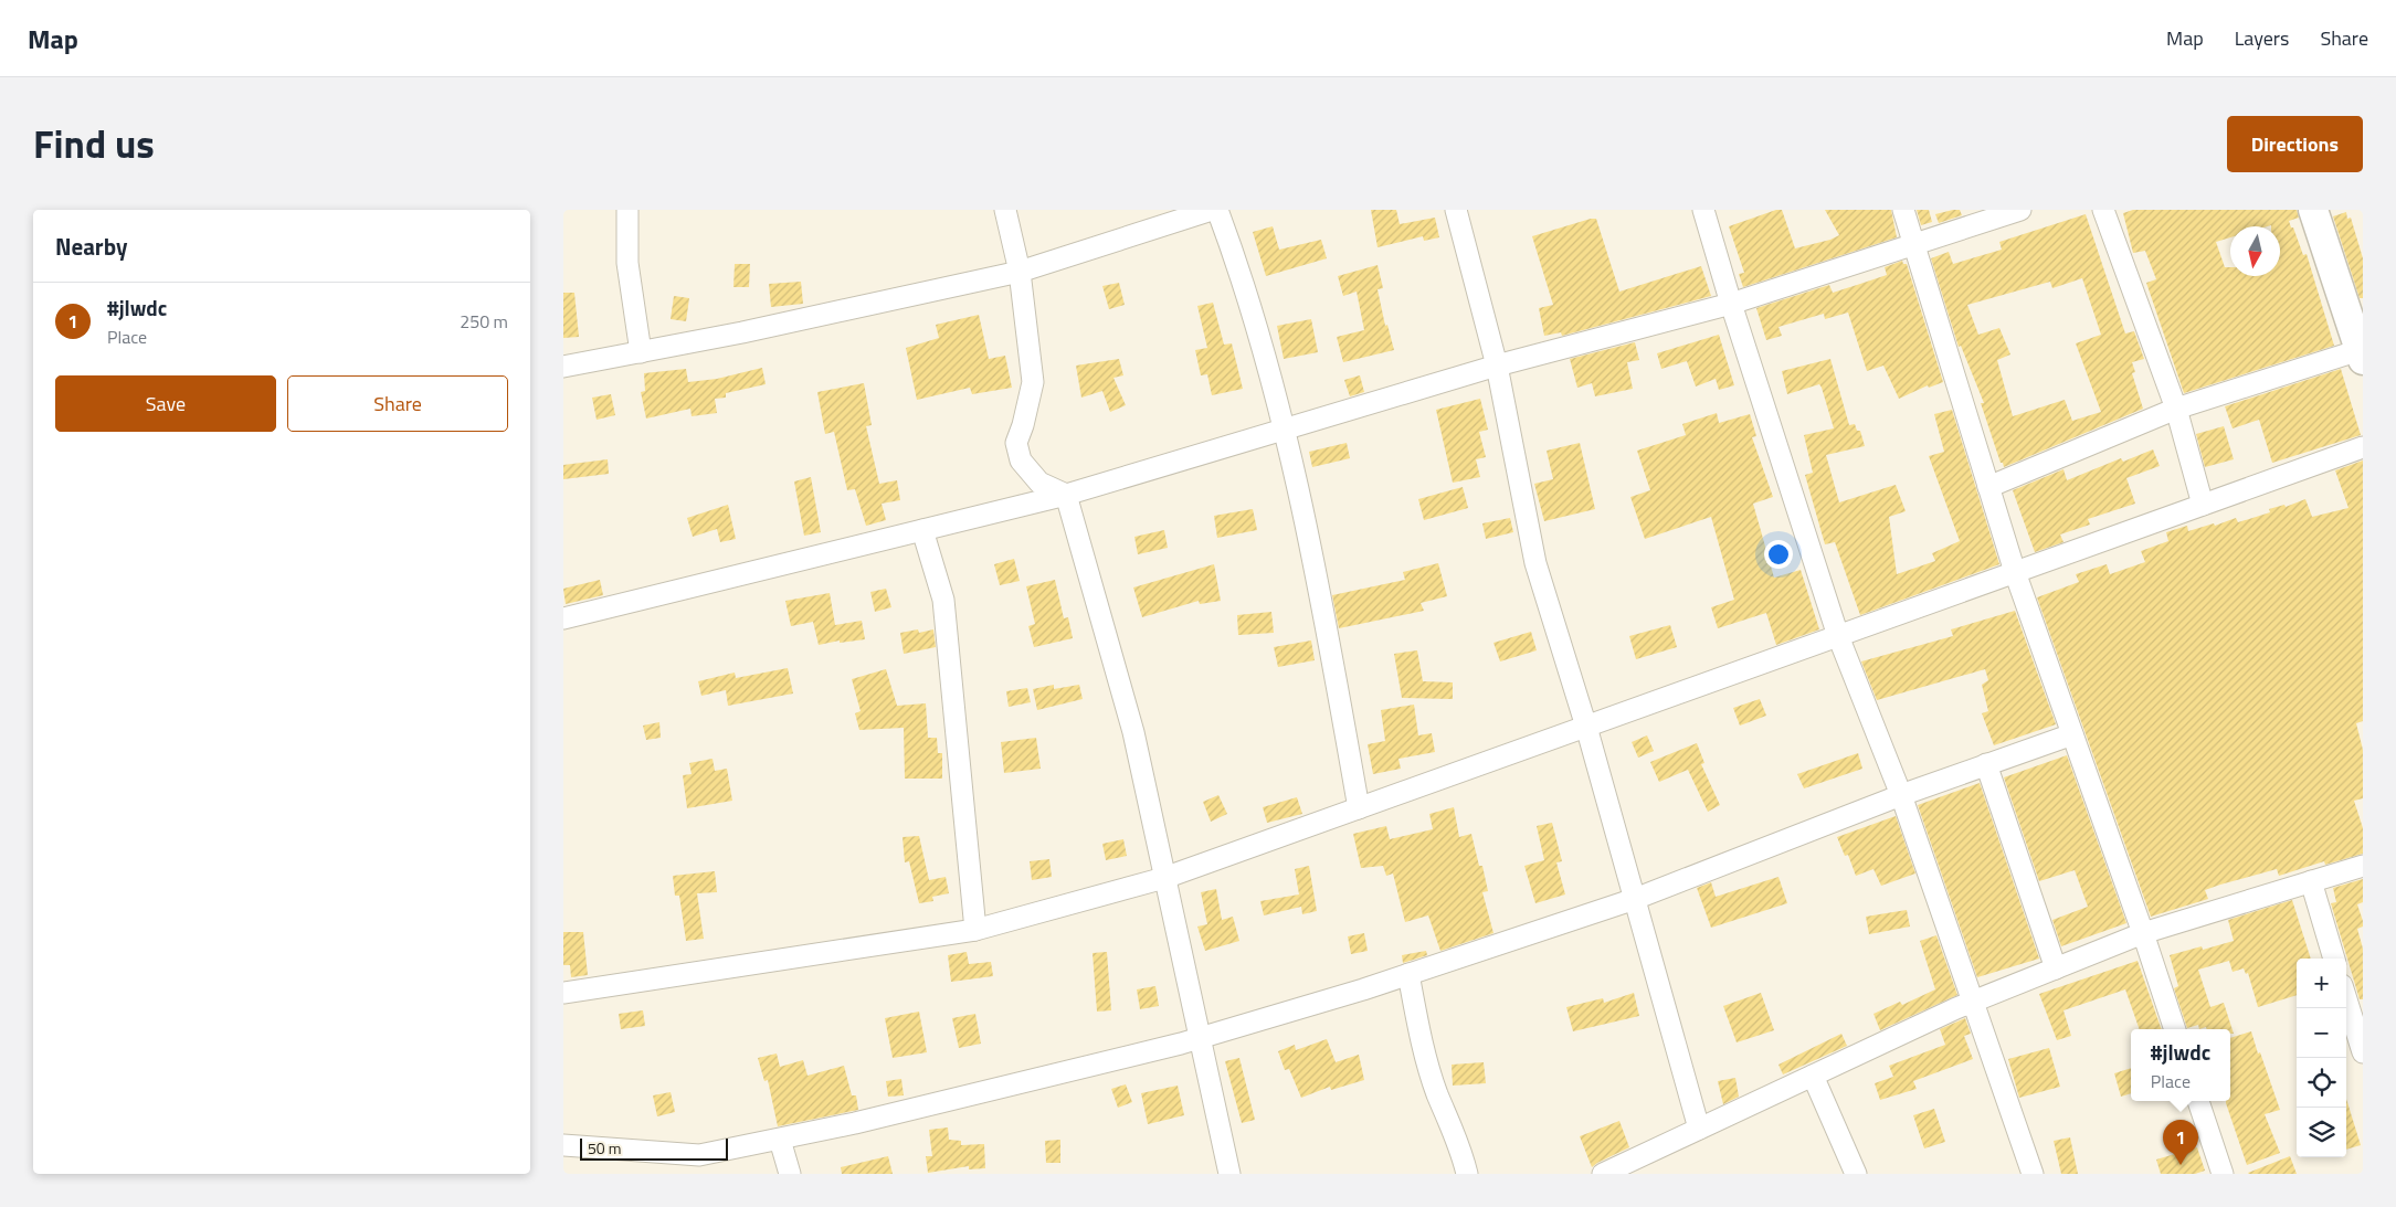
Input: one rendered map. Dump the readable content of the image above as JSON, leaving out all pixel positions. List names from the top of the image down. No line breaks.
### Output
{"scale_bar":"50 m","north":"bottom","page":{"header":"Map","nav":["Map","Layers","Share"],"title":"Find us","buttons":["Directions",["Save","Share"]],"heading":"Nearby","list":[{"mark":"1","name":"#jlwdc","note":"Place","value":"250 m"}],"map_buttons":["+","−"],"popup":["#jlwdc","Place"],"pins":"1","scale":"50 m"}}
